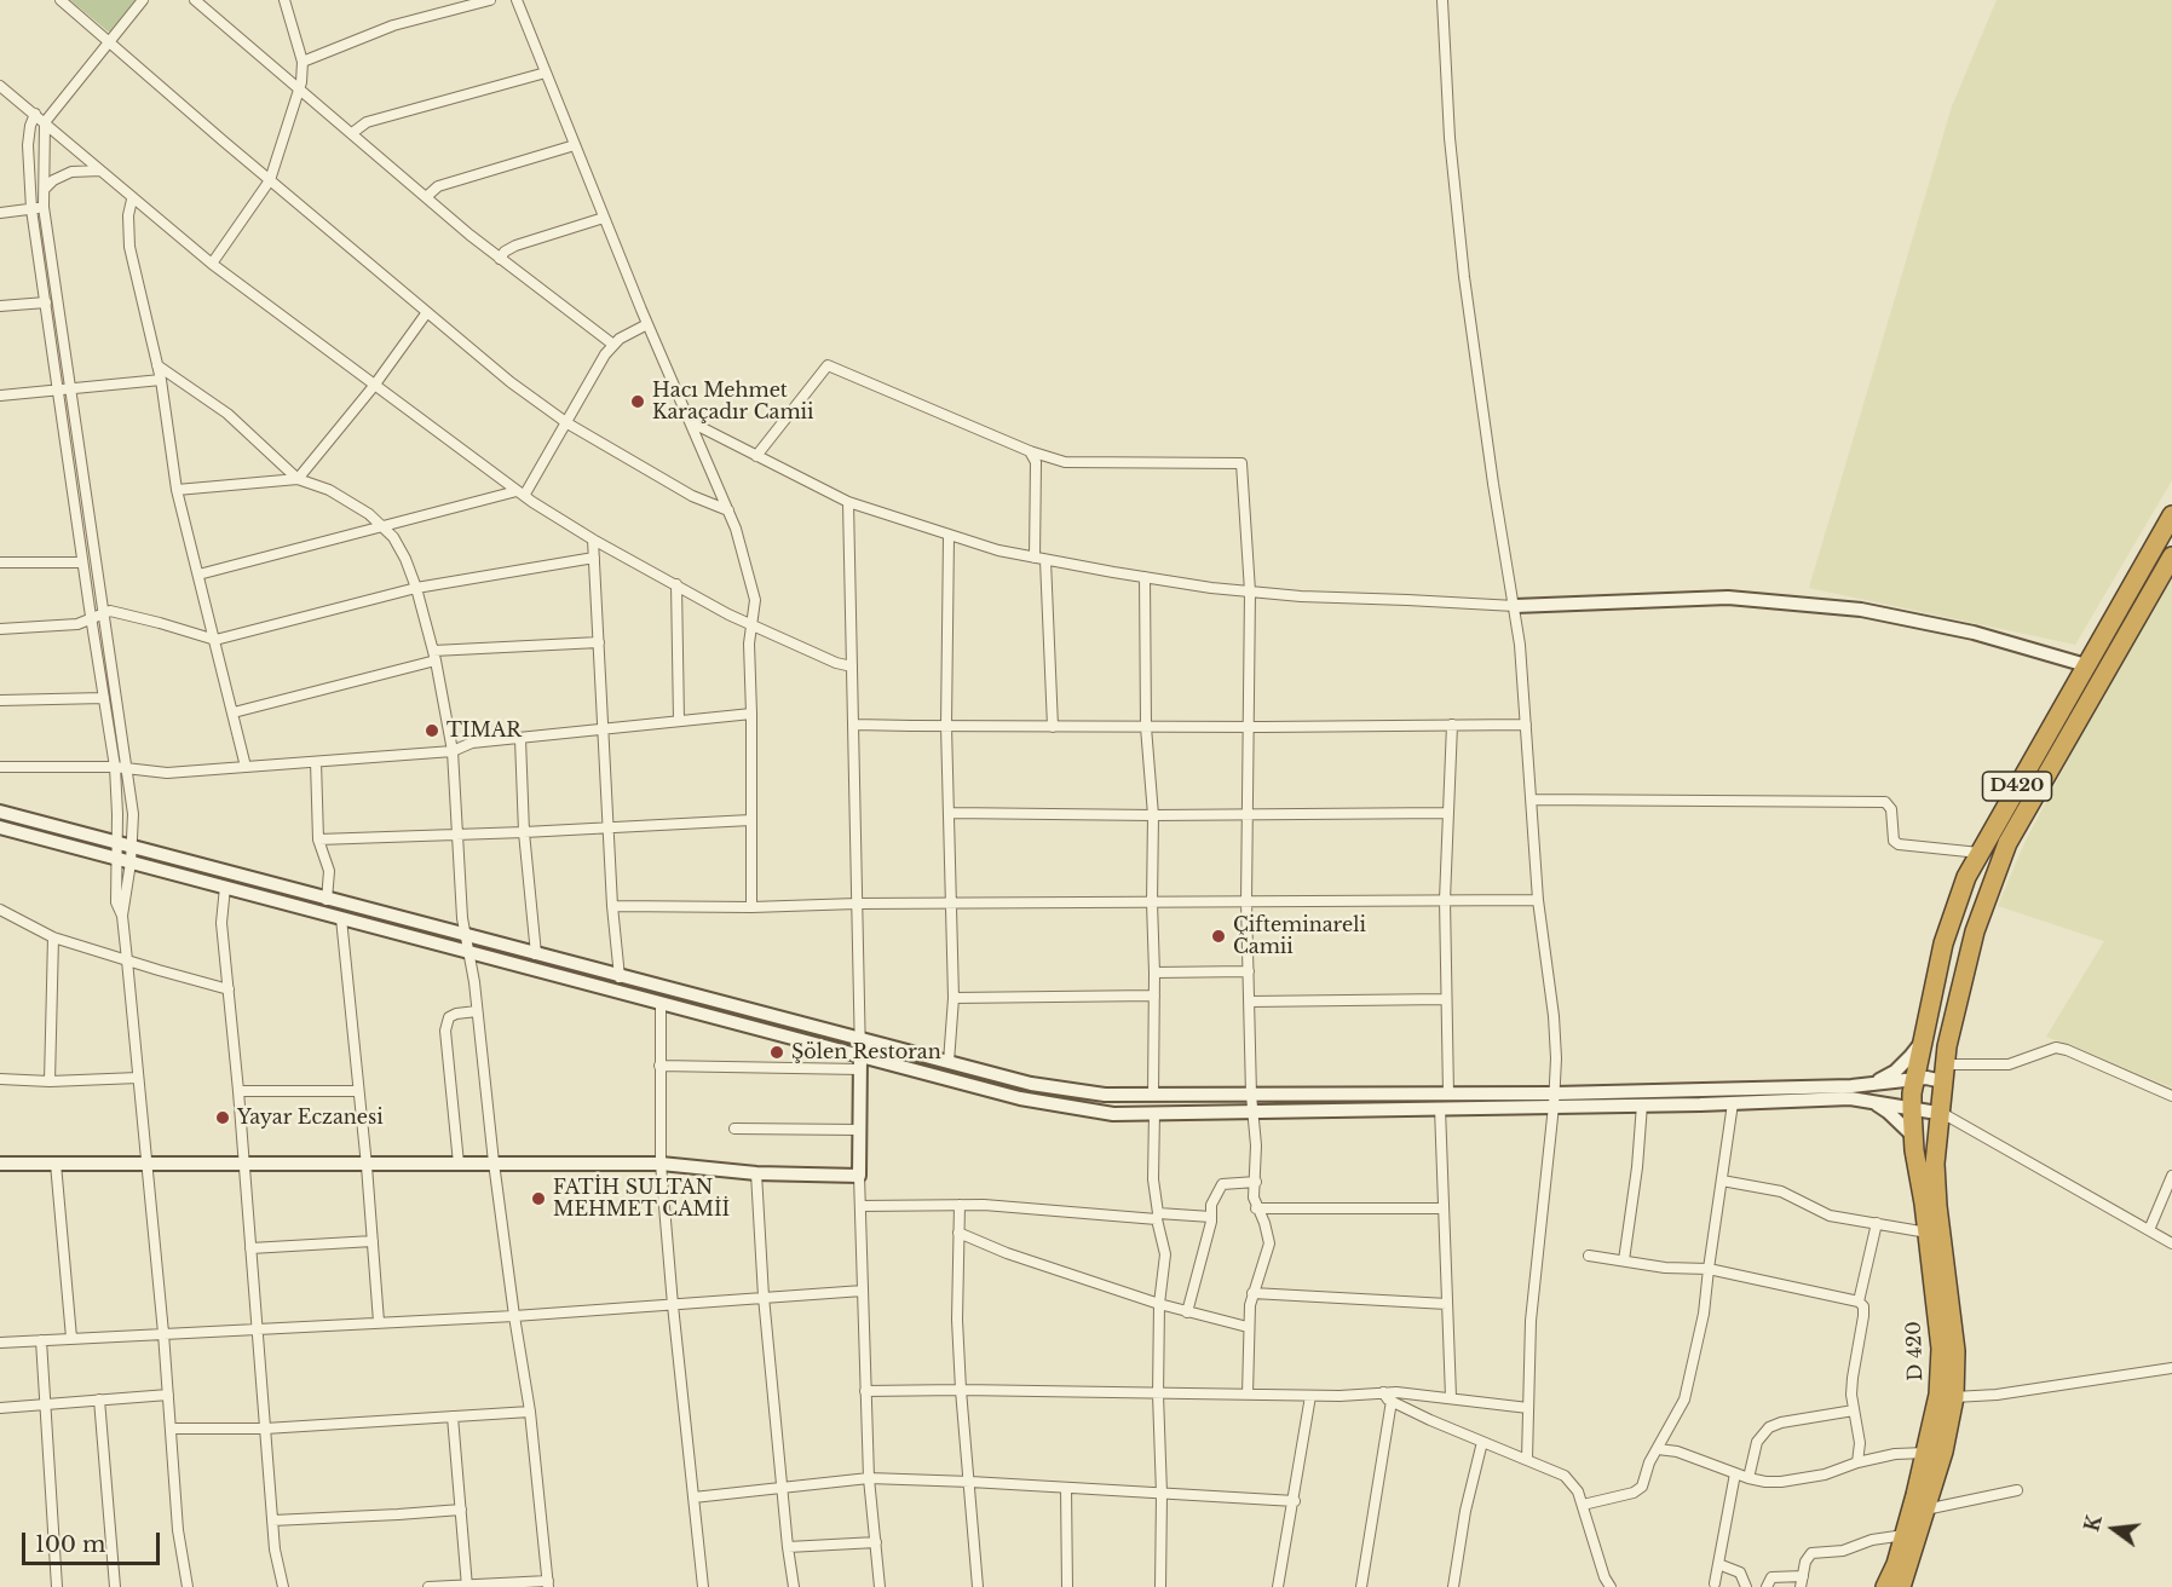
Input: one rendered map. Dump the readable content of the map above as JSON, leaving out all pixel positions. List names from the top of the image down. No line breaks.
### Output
{"streets":{"highway":["D420","D 420"]},"crossings":[["D420","D 420"]],"places":["Hacı Mehmet Karaçadır Camii","TIMAR","Çifteminareli Camii","Şölen Restoran","Yayar Eczanesi","FATİH SULTAN MEHMET CAMİİ"],"scale_bar":"100 m","north":"left"}
